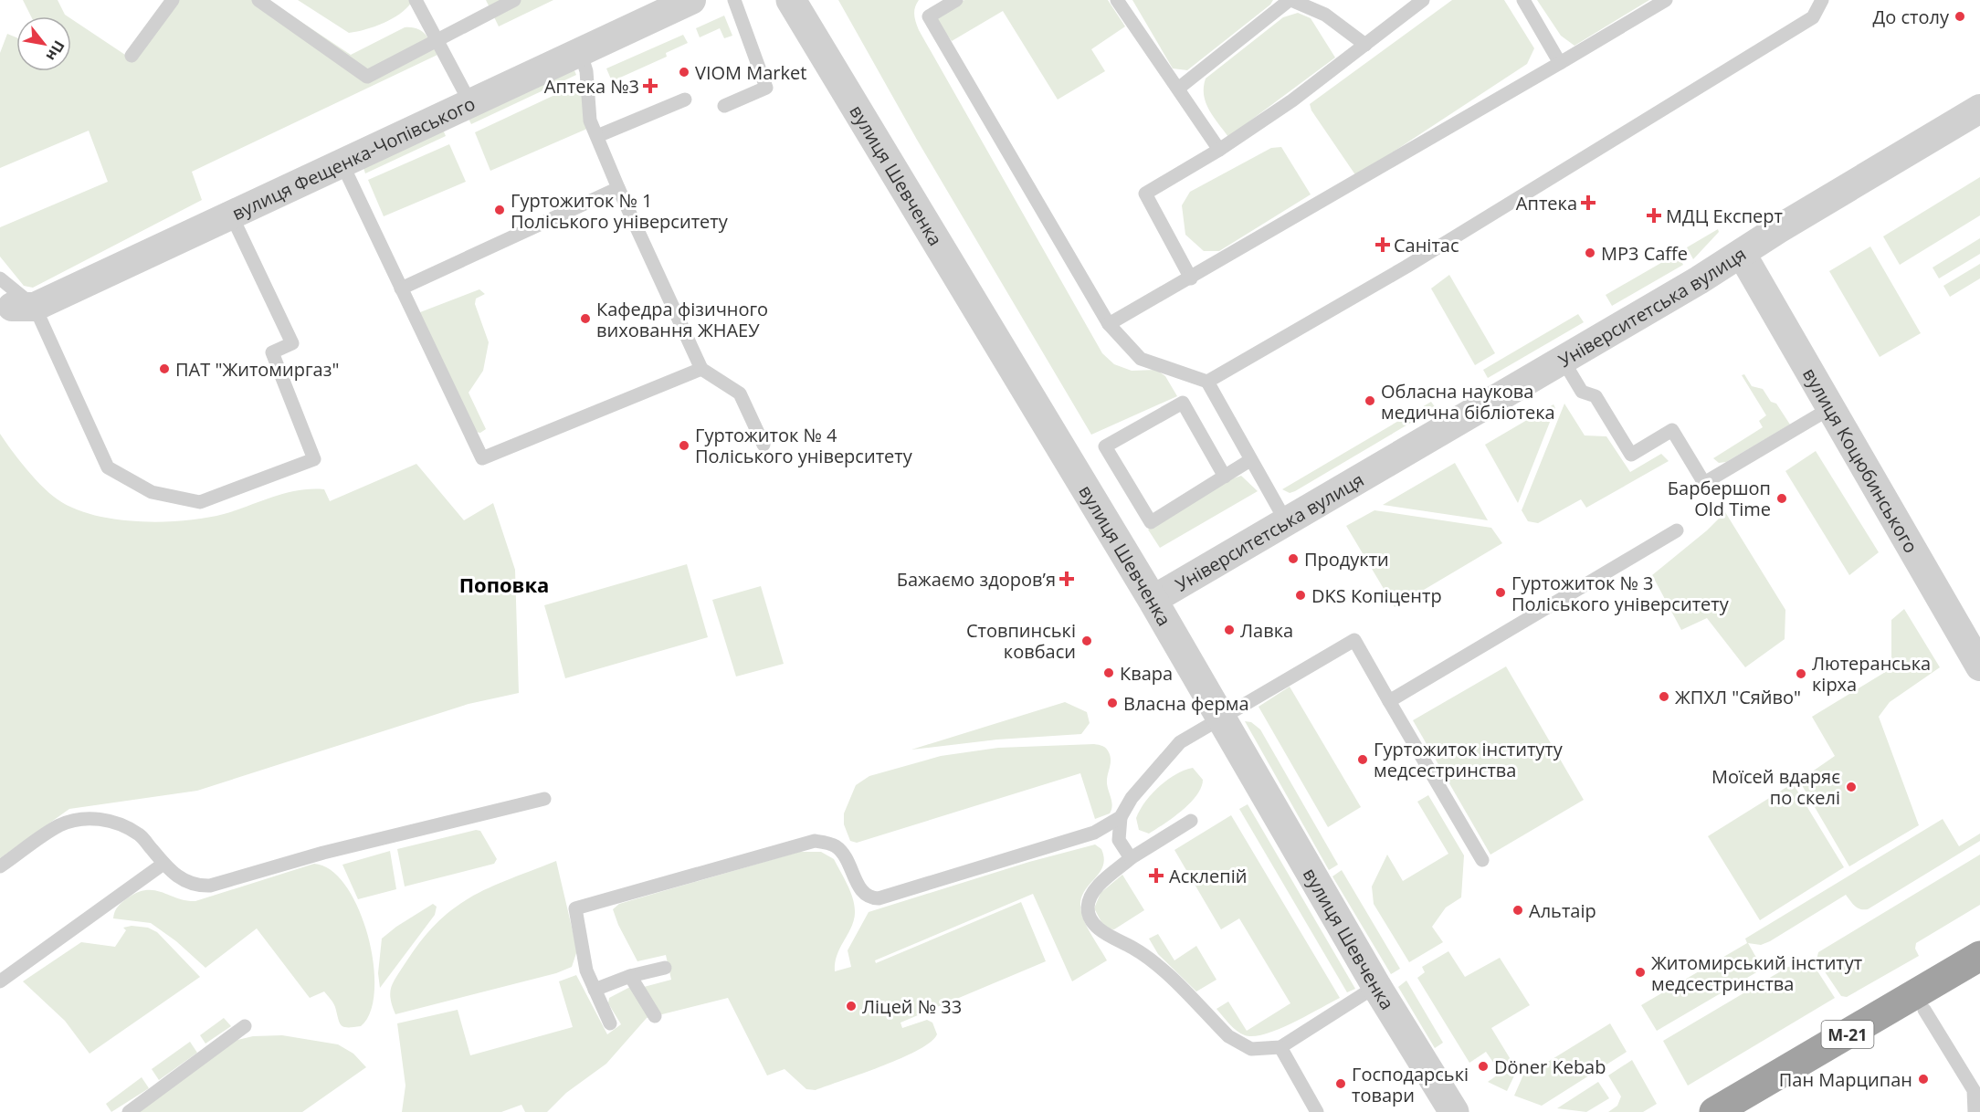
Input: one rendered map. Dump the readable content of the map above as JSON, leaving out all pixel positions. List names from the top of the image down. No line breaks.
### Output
{"streets":{"highway":["М-21"],"street":["вулиця Фещенка-Чопівського","вулиця Шевченка","Університетська вулиця","вулиця Коцюбинського"]},"crossings":[["вулиця Шевченка","Університетська вулиця"],["Університетська вулиця","вулиця Коцюбинського"]],"districts":["Поповка"],"places":{"other":["До столу","VIOM Market","Гуртожиток № 1 Поліського університету","MP3 Caffe","Кафедра фізичного виховання ЖНАЕУ","ПАТ \"Житомиргаз\"","Обласна наукова медична бібліотека","Гуртожиток № 4 Поліського університету","Барбершоп Old Time","Продукти","Гуртожиток № 3 Поліського університету","DKS Копіцентр","Лавка","Стовпинські ковбаси","Квара","Лютеранська кірха","ЖПХЛ \"Сяйво\"","Власна ферма","Гуртожиток інституту медсестринства","Моїсей вдаряє по скелі","Альтаір","Житомирський інститут медсестринства","Ліцей № 33","Döner Kebab","Пан Марципан","Господарські товари"],"health":["Аптека №3","Аптека","МДЦ Експерт","Санітас","Бажаємо здоровʼя","Асклепій"]},"north":"bottom right"}
